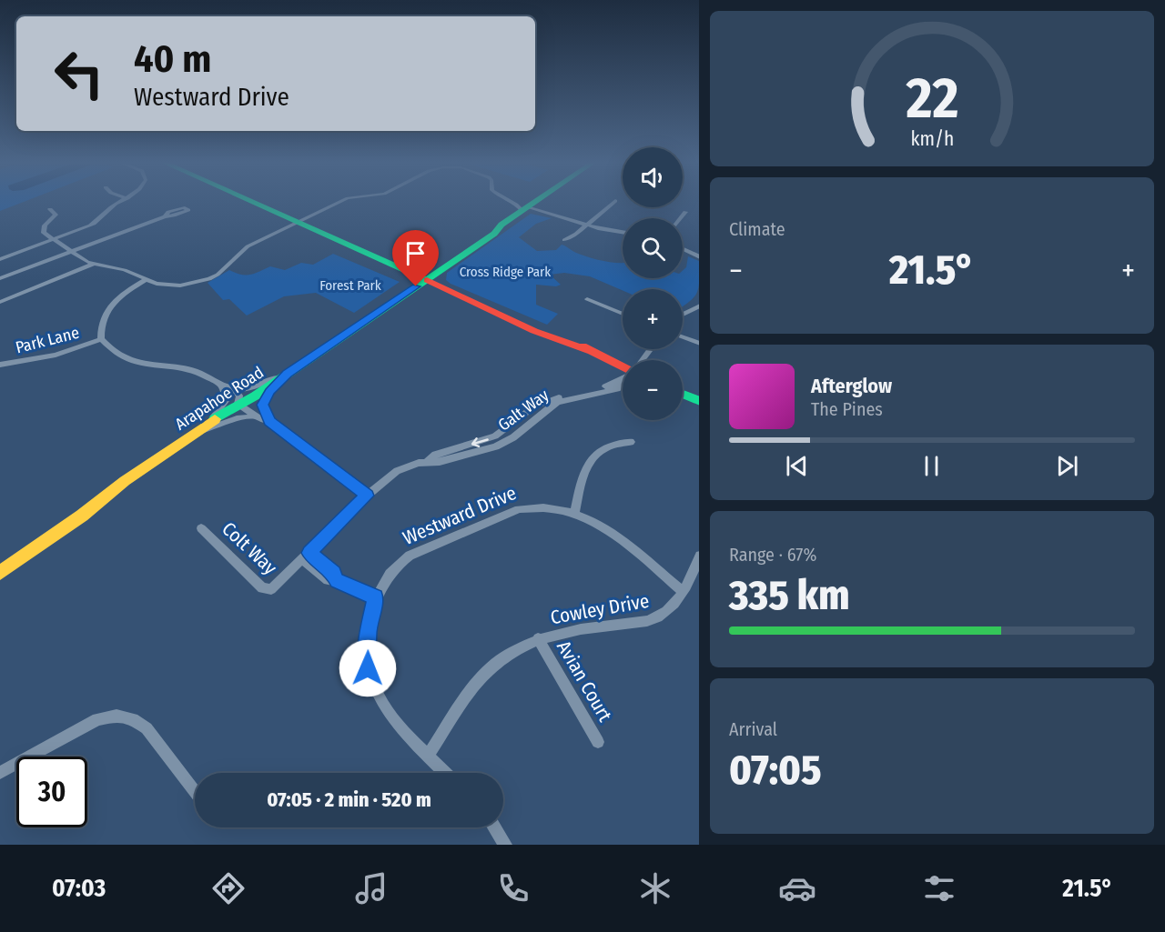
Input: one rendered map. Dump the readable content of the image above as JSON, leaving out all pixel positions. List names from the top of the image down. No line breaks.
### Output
{"streets":{"main road":["Arapahoe Road"],"street":["Park Lane","Galt Way","Westward Drive","Colt Way","Cowley Drive","Avian Court"]},"crossings":[["Galt Way","Colt Way"],["Westward Drive","Cowley Drive"],["Cowley Drive","Avian Court"]],"parks":["Cross Ridge Park","Forest Park"],"page":{"turn":["40 m","Westward Drive"],"map_buttons":["+","−"],"tile":["Climate",["Range · 67%","335 km"],["Arrival","07:05"]],"heat":["−","21.5°","+"],"song":["Afterglow","The Pines"],"limit":"30","trip":"07:05 · 2 min · 520 m","tabs":["07:03","21.5°"],"gauge":["22","km/h"]}}
